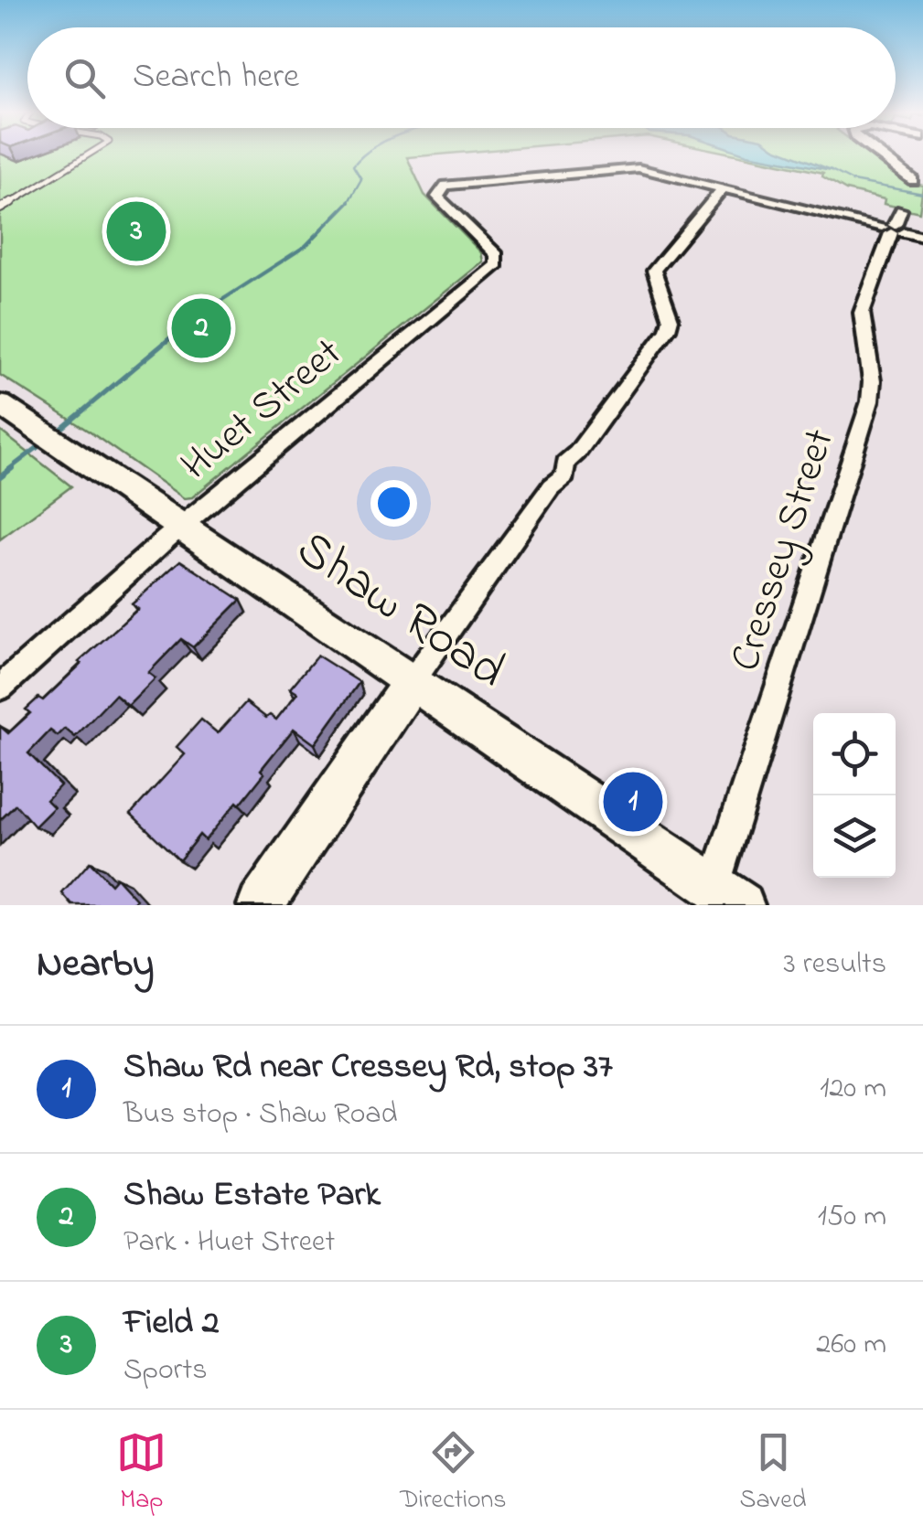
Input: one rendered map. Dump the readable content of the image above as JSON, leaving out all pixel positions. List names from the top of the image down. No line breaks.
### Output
{"streets":{"street":["Huet Street","Cressey Street","Shaw Road"]},"crossings":[["Huet Street","Shaw Road"],["Cressey Street","Shaw Road"]],"page":{"search":"Search here","pins":["3","2","1"],"heading":["Nearby","3 results"],"list":[{"mark":"1","name":"Shaw Rd near Cressey Rd, stop 37","note":"Bus stop · Shaw Road","value":"120 m"},{"mark":"2","name":"Shaw Estate Park","note":"Park · Huet Street","value":"150 m"},{"mark":"3","name":"Field 2","note":"Sports","value":"260 m"}],"nav":["Map","Directions","Saved"]}}
